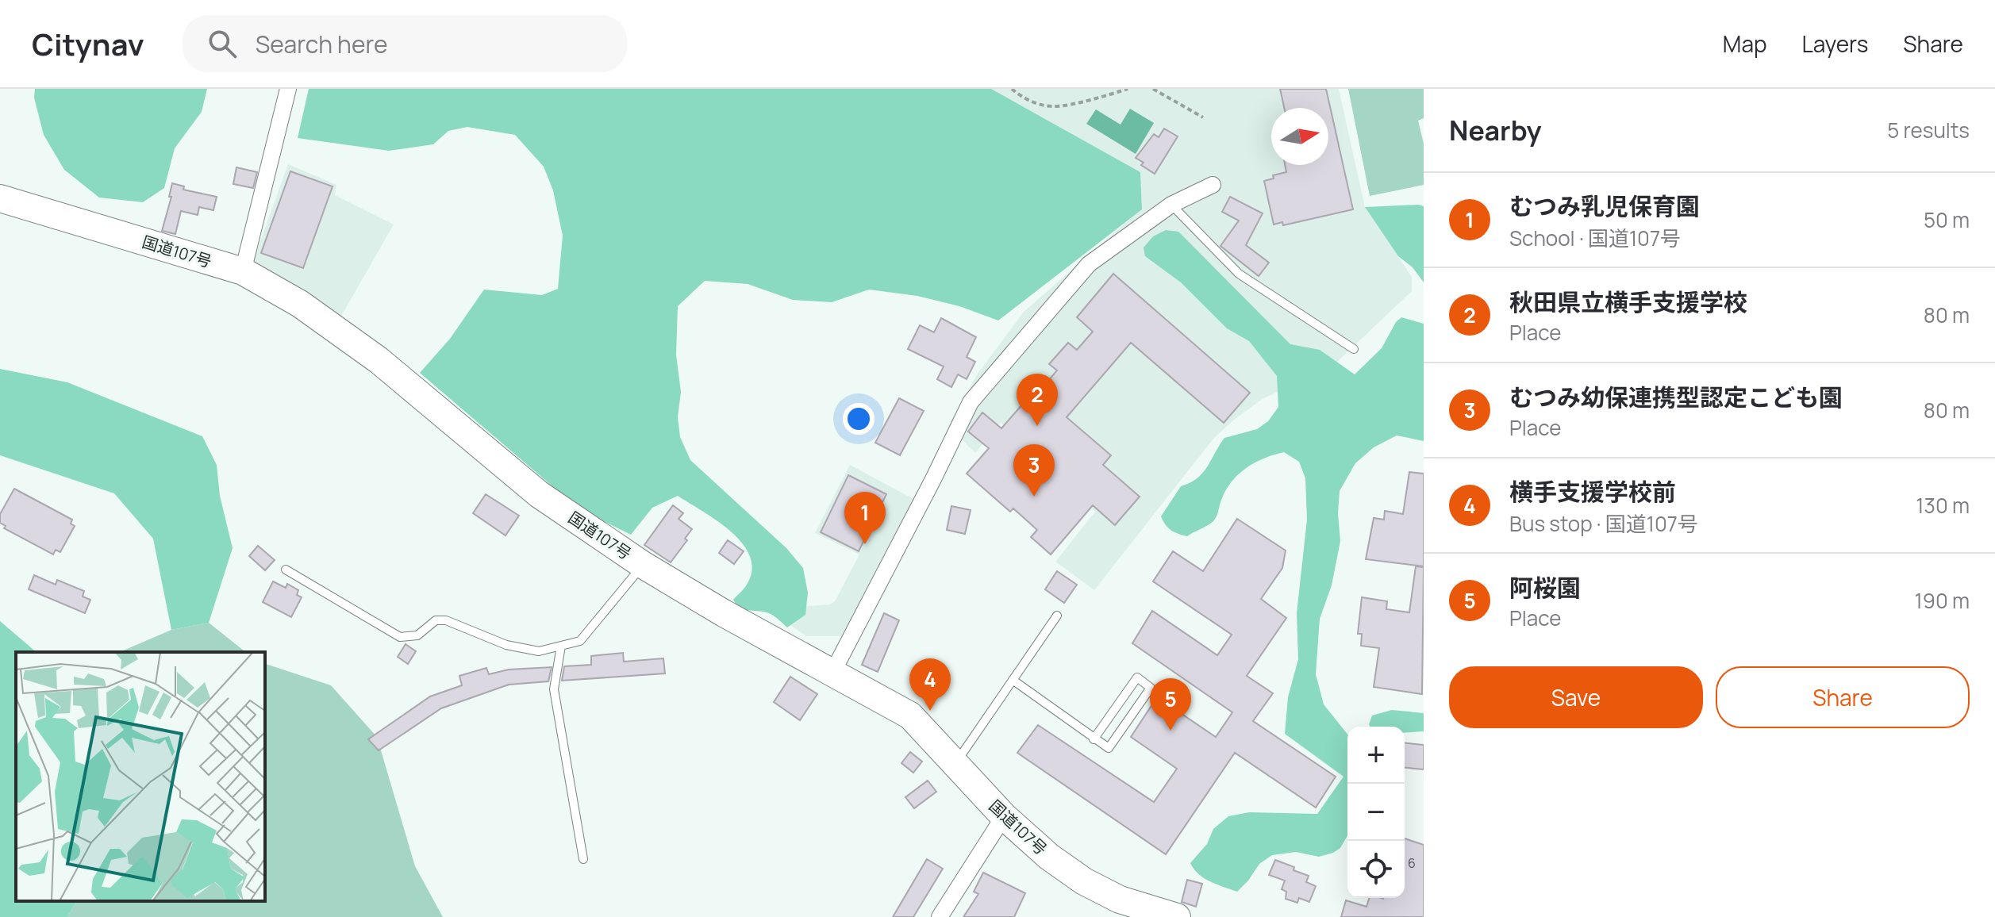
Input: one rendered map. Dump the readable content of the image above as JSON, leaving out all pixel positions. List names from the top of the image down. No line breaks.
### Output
{"streets":{"highway":["国道107号"]},"house_numbers":["6"],"north":"right","page":{"header":"Citynav","search":"Search here","nav":["Map","Layers","Share"],"heading":["Nearby","5 results"],"list":[{"mark":"1","name":"むつみ乳児保育園","note":"School · 国道107号","value":"50 m"},{"mark":"2","name":"秋田県立横手支援学校","note":"Place","value":"80 m"},{"mark":"3","name":"むつみ幼保連携型認定こども園","note":"Place","value":"80 m"},{"mark":"4","name":"横手支援学校前","note":"Bus stop · 国道107号","value":"130 m"},{"mark":"5","name":"阿桜園","note":"Place","value":"190 m"}],"pins":["2","3","1","4","5"],"buttons":["Save","Share"],"map_buttons":["+","−"]}}
